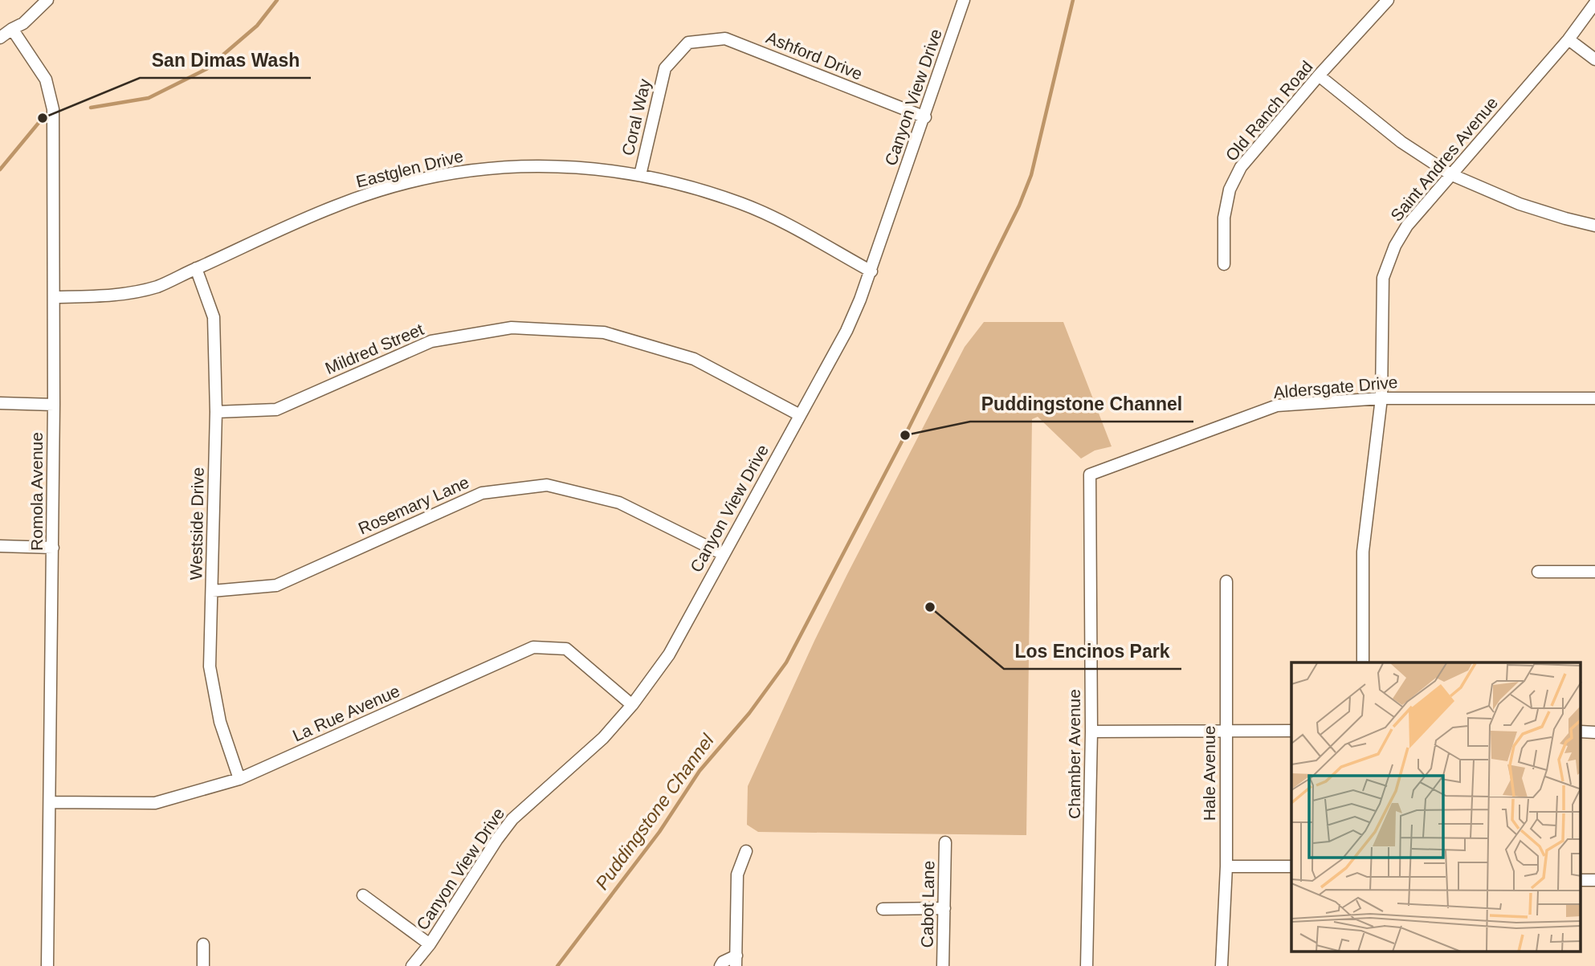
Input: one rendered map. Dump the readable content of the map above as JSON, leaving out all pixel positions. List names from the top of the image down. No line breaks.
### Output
{"streets":{"street":["Ashford Drive","Canyon View Drive","Old Ranch Road","Coral Way","Saint Andres Avenue","Eastglen Drive","Mildred Street","Aldersgate Drive","Romola Avenue","Rosemary Lane","Westside Drive","La Rue Avenue","Chamber Avenue","Hale Avenue","Cabot Lane"]},"crossings":[["Ashford Drive","Canyon View Drive"],["Ashford Drive","Coral Way"],["Canyon View Drive","Eastglen Drive"],["Canyon View Drive","Mildred Street"],["Canyon View Drive","Rosemary Lane"],["Canyon View Drive","La Rue Avenue"],["Coral Way","Eastglen Drive"],["Saint Andres Avenue","Aldersgate Drive"],["Eastglen Drive","Romola Avenue"],["Eastglen Drive","Westside Drive"],["Mildred Street","Westside Drive"],["Aldersgate Drive","Chamber Avenue"],["Romola Avenue","La Rue Avenue"],["Rosemary Lane","Westside Drive"],["Westside Drive","La Rue Avenue"]],"water":["Puddingstone Channel"],"places":["San Dimas Wash","Puddingstone Channel","Los Encinos Park"]}
